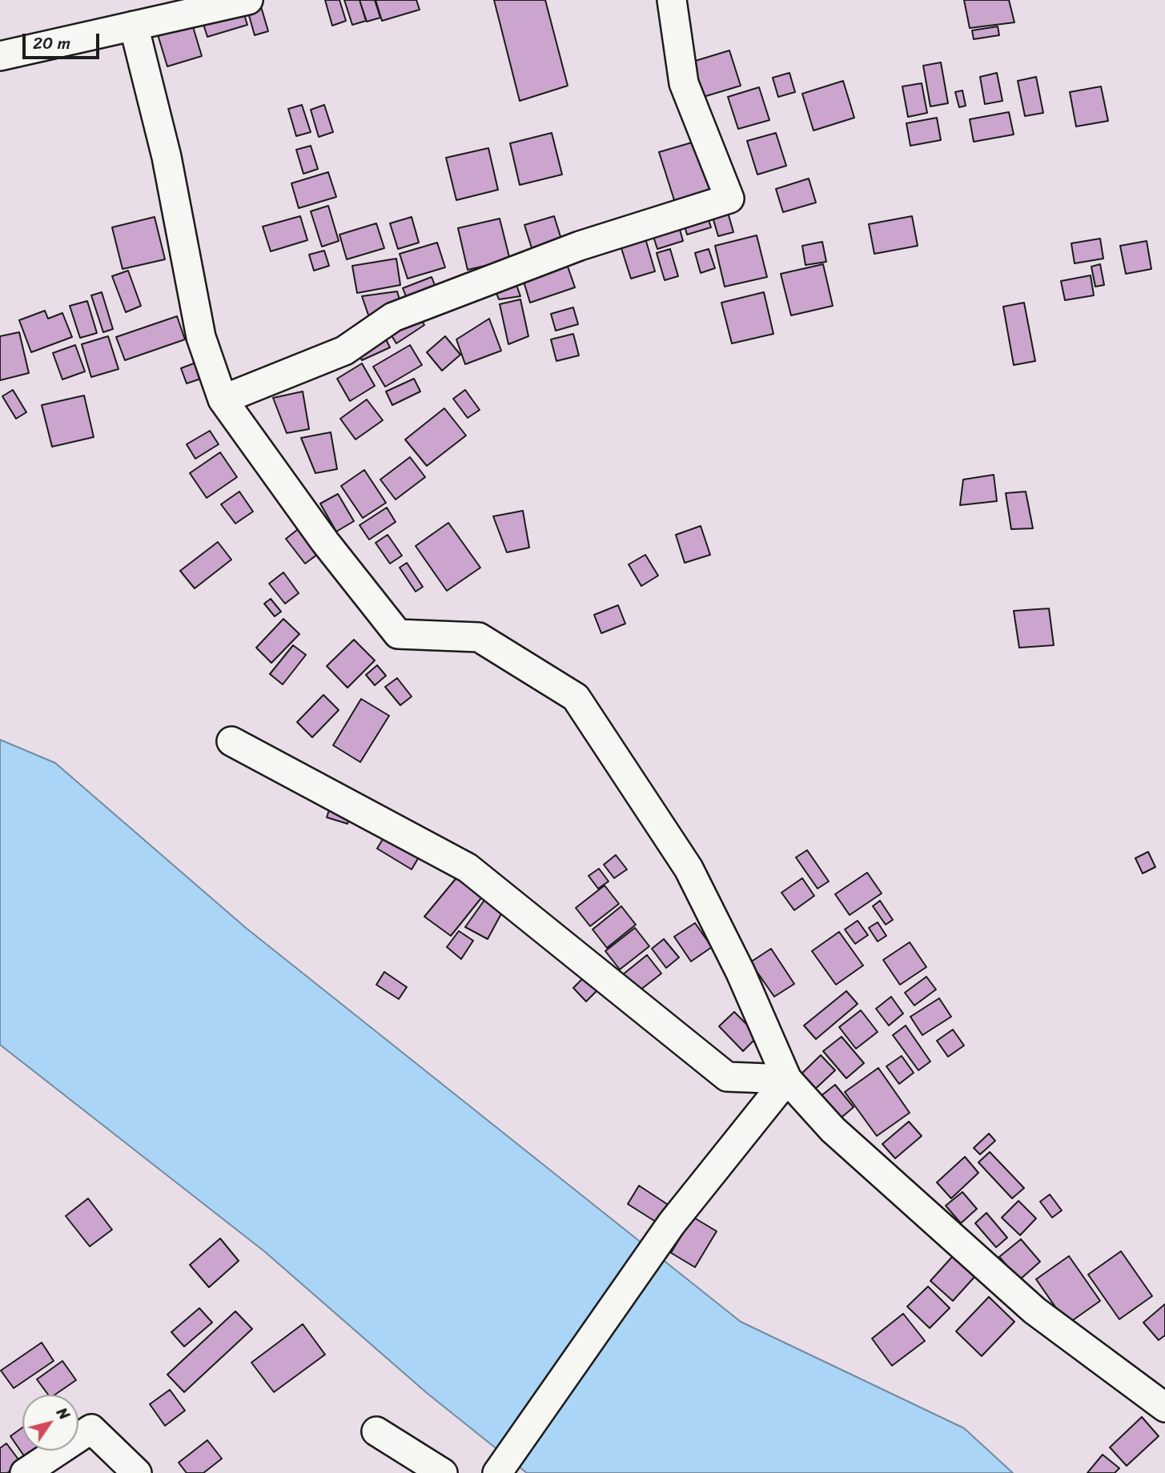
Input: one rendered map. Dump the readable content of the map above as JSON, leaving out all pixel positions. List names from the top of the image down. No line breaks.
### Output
{"scale_bar":"20 m","north":"top right"}
